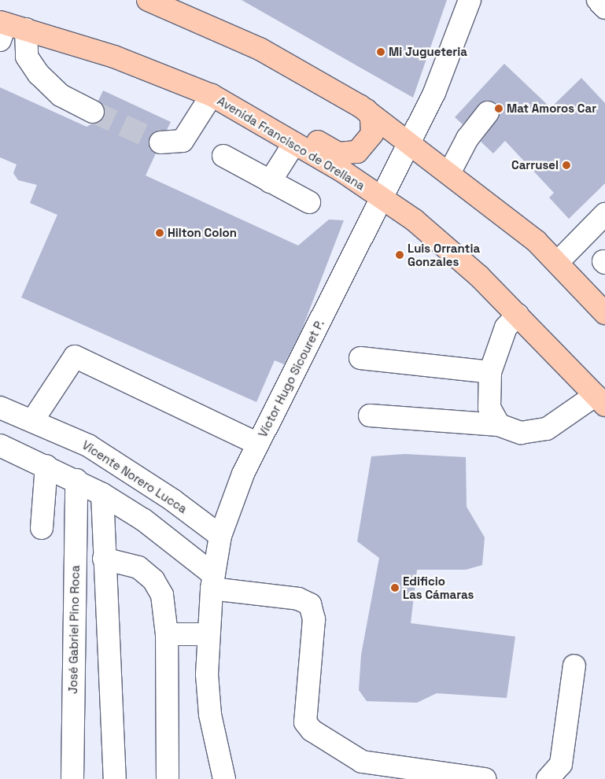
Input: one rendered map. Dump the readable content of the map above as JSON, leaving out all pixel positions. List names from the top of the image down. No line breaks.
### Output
{"streets":{"main road":["Avenida Francisco de Orellana"],"street":["Víctor Hugo Sicouret P.","Vicente Norero Lucca","José Gabriel Pino Roca"]},"crossings":[["Avenida Francisco de Orellana","Víctor Hugo Sicouret P."],["Víctor Hugo Sicouret P.","Vicente Norero Lucca"]],"places":["Mi Jugueteria","Mat Amoros Car","Carrusel","Hilton Colon","Luis Orrantia Gonzales","Edificio Las Cámaras"]}
